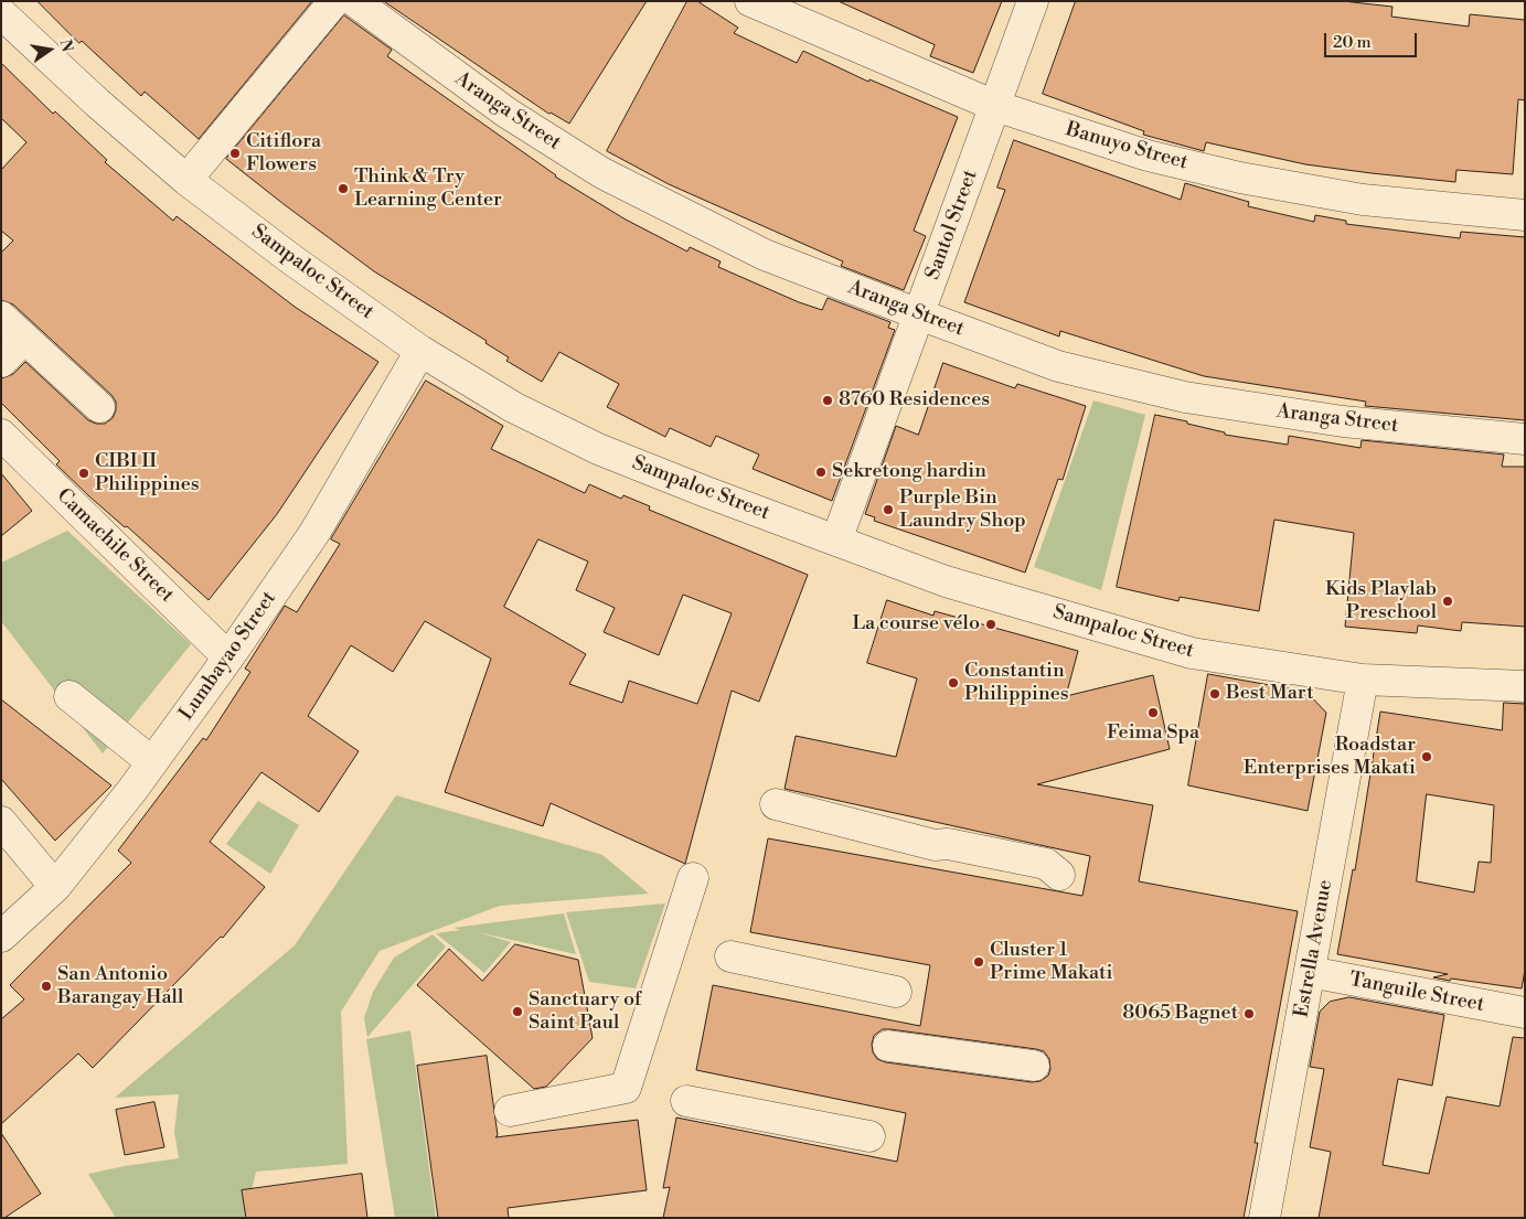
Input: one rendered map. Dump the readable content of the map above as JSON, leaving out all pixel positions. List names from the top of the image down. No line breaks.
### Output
{"streets":{"street":["Aranga Street","Banuyo Street","Santol Street","Sampaloc Street","Camachile Street","Lumbayao Street","Estrella Avenue","Tanguile Street"]},"crossings":[["Aranga Street","Santol Street"],["Banuyo Street","Santol Street"],["Santol Street","Sampaloc Street"],["Sampaloc Street","Lumbayao Street"],["Sampaloc Street","Estrella Avenue"],["Camachile Street","Lumbayao Street"],["Estrella Avenue","Tanguile Street"]],"places":["Citiflora Flowers","Think & Try Learning Center","8760 Residences","Sekretong hardin","CIBI II Philippines","Purple Bin Laundry Shop","Kids Playlab Preschool","La course vélo","Constantin Philippines","Best Mart","Feima Spa","Roadstar Enterprises Makati","Cluster 1 Prime Makati","San Antonio Barangay Hall","Sanctuary of Saint Paul","8065 Bagnet"],"scale_bar":"20 m","north":"right"}
